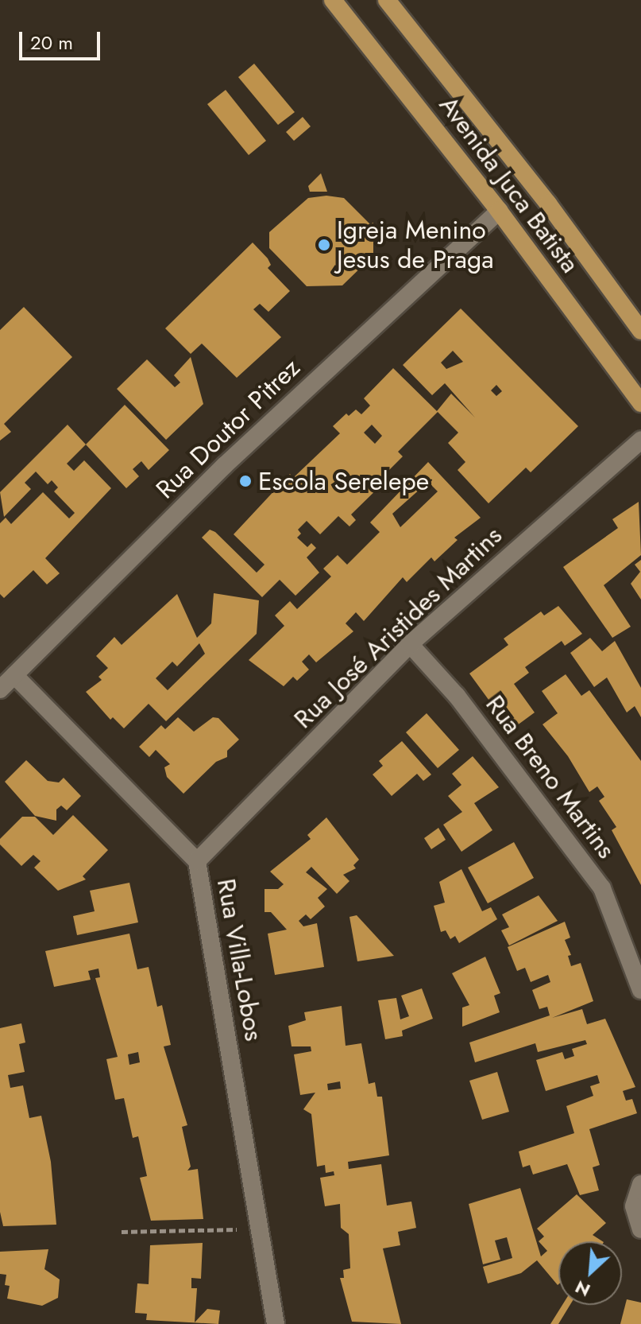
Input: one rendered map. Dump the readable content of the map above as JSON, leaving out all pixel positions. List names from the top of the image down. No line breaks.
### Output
{"streets":{"main road":["Avenida Juca Batista"],"street":["Rua Doutor Pitrez","Rua José Aristides Martins","Rua Breno Martins","Rua Villa-Lobos"]},"crossings":[["Avenida Juca Batista","Rua Doutor Pitrez"],["Rua Doutor Pitrez","Rua Villa-Lobos"],["Rua José Aristides Martins","Rua Breno Martins"],["Rua José Aristides Martins","Rua Villa-Lobos"]],"places":["Igreja Menino Jesus de Praga","Escola Serelepe"],"scale_bar":"20 m","north":"bottom left"}
